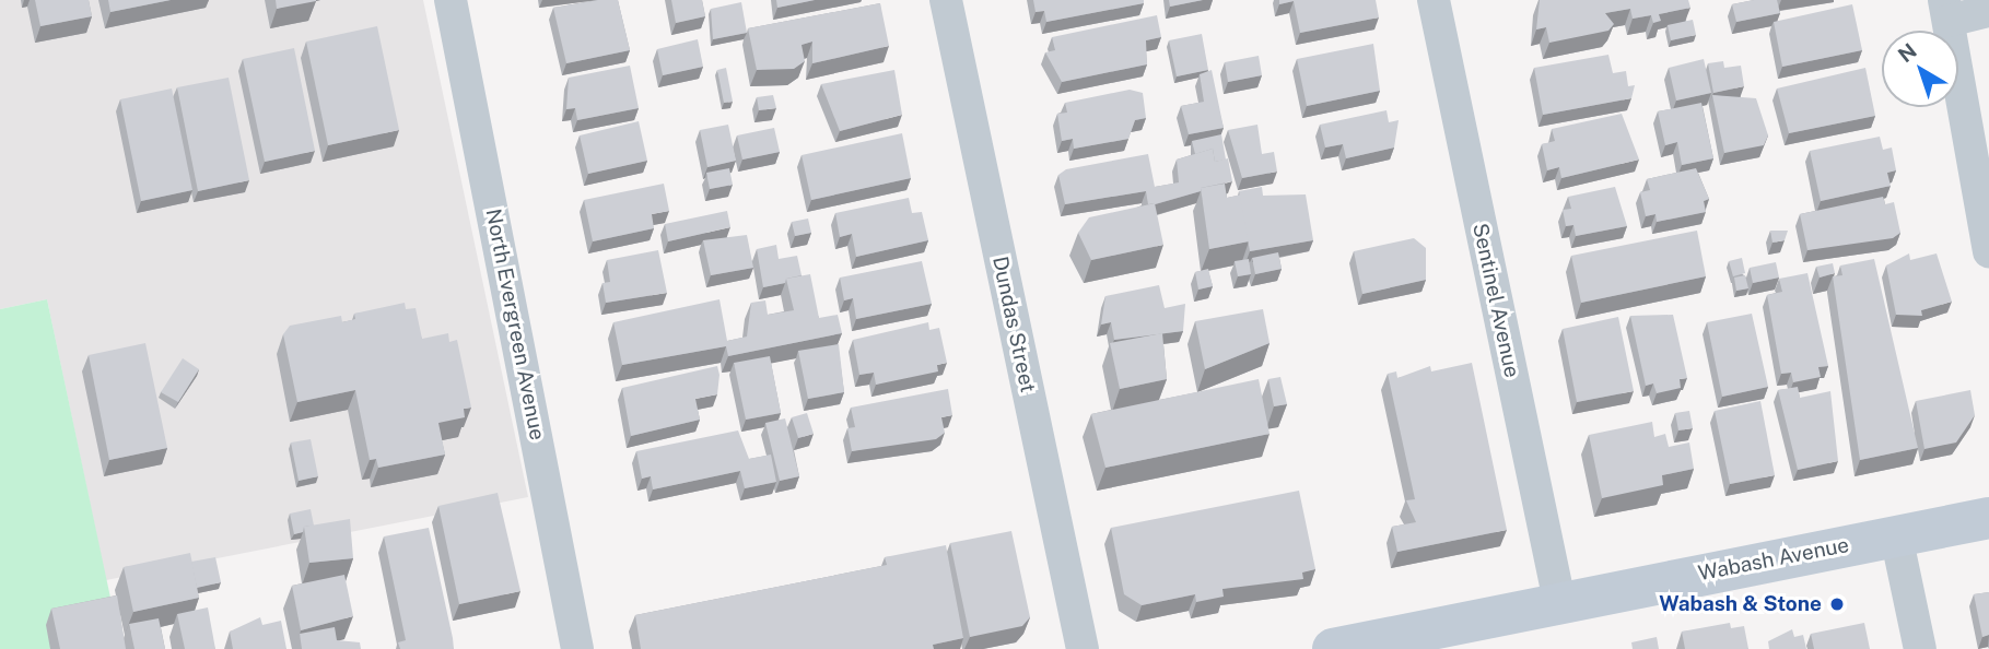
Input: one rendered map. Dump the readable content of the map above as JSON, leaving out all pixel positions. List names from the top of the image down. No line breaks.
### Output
{"streets":{"street":["Sentinel Avenue","North Evergreen Avenue","Dundas Street","Wabash Avenue"]},"crossings":[["Sentinel Avenue","Wabash Avenue"]],"places":["Wabash & Stone"],"north":"top left"}
